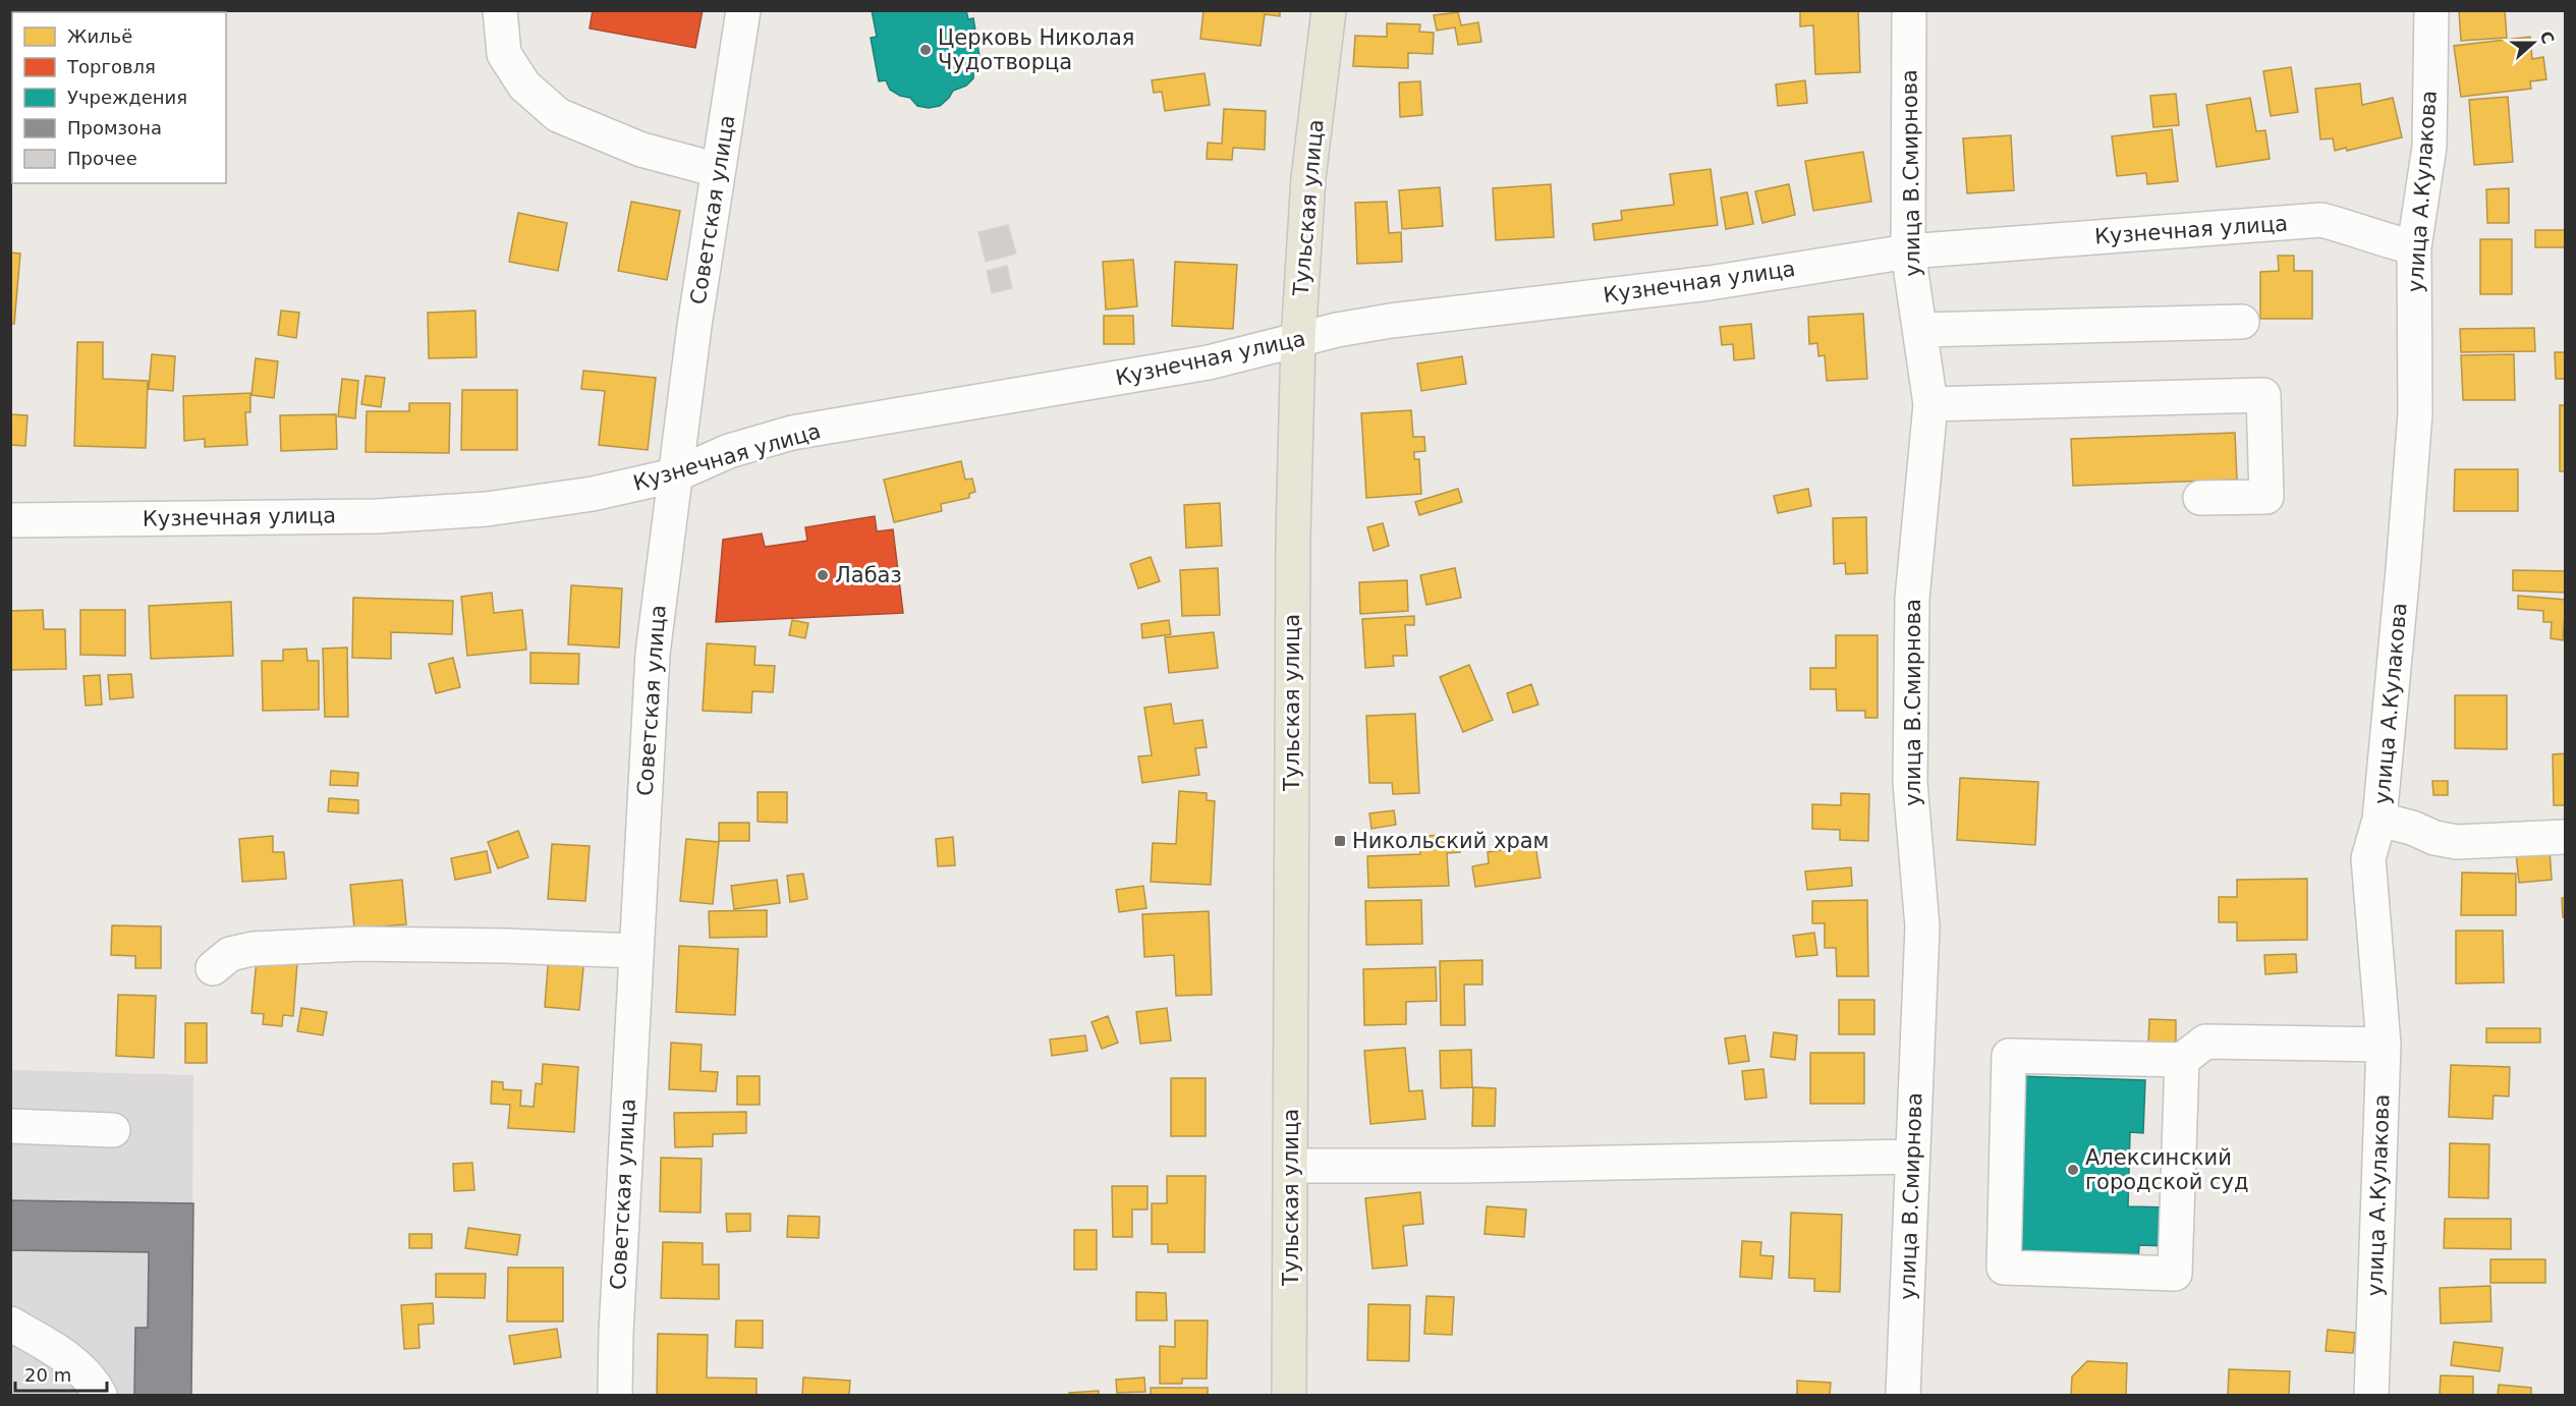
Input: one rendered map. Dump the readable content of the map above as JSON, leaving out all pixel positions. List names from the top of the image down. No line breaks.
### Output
{"streets":{"main road":["Тульская улица"],"street":["улица В.Смирнова","улица А.Кулакова","Советская улица","Кузнечная улица"]},"crossings":[["улица В.Смирнова","Кузнечная улица"],["улица А.Кулакова","Кузнечная улица"],["Тульская улица","Кузнечная улица"],["Советская улица","Кузнечная улица"]],"places":{"other":["Церковь Николая Чудотворца","Лабаз","Алексинский городской суд"],"transit":["Никольский храм"]},"legend":["Жильё","Торговля","Учреждения","Промзона","Прочее"],"scale_bar":"20 m","north":"right"}
